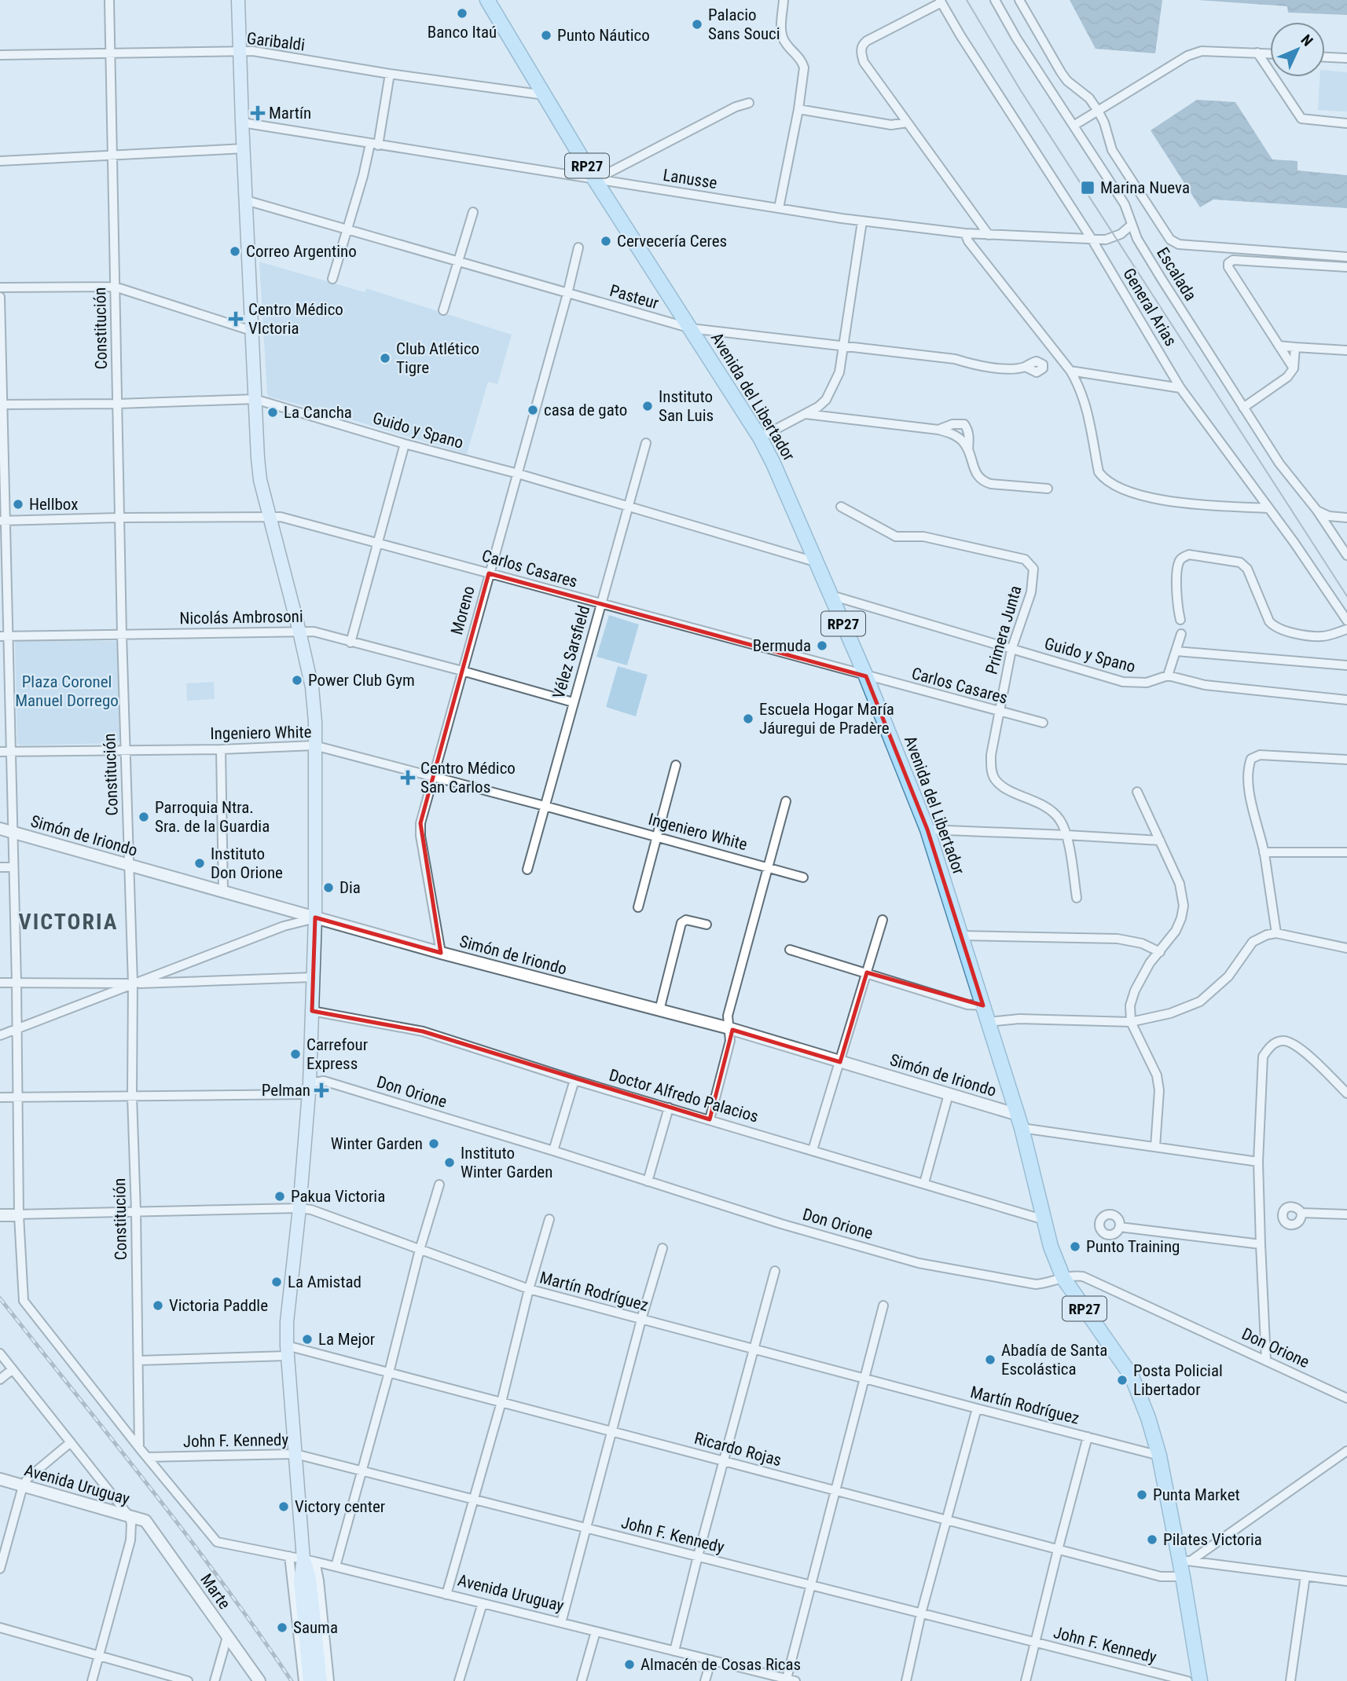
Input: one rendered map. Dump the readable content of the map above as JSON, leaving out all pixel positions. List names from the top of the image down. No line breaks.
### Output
{"streets":{"main road":["RP27","Avenida del Libertador"],"street":["Garibaldi","Lanusse","Escalada","Pasteur","General Arias","Constitución","Guido y Spano","Carlos Casares","Moreno","Nicolás Ambrosoni","Primera Junta","Vélez Sarsfield","Ingeniero White","Simón de Iriondo","Don Orione","Doctor Alfredo Palacios","Martín Rodríguez","John F. Kennedy","Ricardo Rojas","Avenida Uruguay","Marte"]},"crossings":[["Garibaldi","Constitución"],["Garibaldi","Avenida del Libertador"],["Lanusse","Escalada"],["Lanusse","General Arias"],["Lanusse","Avenida del Libertador"],["Pasteur","Avenida del Libertador"],["Pasteur","Moreno"],["Constitución","Guido y Spano"],["Constitución","Carlos Casares"],["Constitución","Nicolás Ambrosoni"],["Constitución","Ingeniero White"],["Constitución","Simón de Iriondo"],["Constitución","Don Orione"],["Constitución","Martín Rodríguez"],["Constitución","Ricardo Rojas"],["Avenida del Libertador","Guido y Spano"],["Avenida del Libertador","Carlos Casares"],["Avenida del Libertador","Simón de Iriondo"],["Avenida del Libertador","Don Orione"],["Avenida del Libertador","Doctor Alfredo Palacios"],["Avenida del Libertador","Martín Rodríguez"],["Avenida del Libertador","Ricardo Rojas"],["Guido y Spano","Moreno"],["Guido y Spano","Primera Junta"],["Guido y Spano","Vélez Sarsfield"],["Carlos Casares","Moreno"],["Carlos Casares","Primera Junta"],["Carlos Casares","Vélez Sarsfield"],["Moreno","Nicolás Ambrosoni"],["Moreno","Ingeniero White"],["Moreno","Simón de Iriondo"],["Nicolás Ambrosoni","Vélez Sarsfield"],["Vélez Sarsfield","Ingeniero White"],["John F. Kennedy","Avenida Uruguay"],["Avenida Uruguay","Marte"]],"districts":["VICTORIA"],"parks":["Plaza Coronel Manuel Dorrego"],"places":{"other":["Banco Itaú","Palacio Sans Souci","Punto Náutico","Cervecería Ceres","Correo Argentino","Club Atlético Tigre","Instituto San Luis","casa de gato","La Cancha","Hellbox","Bermuda","Power Club Gym","Escuela Hogar María Jáuregui de Pradère","Parroquia Ntra. Sra. de la Guardia","Instituto Don Orione","Dia","Carrefour Express","Winter Garden","Instituto Winter Garden","Pakua Victoria","Punto Training","La Amistad","Victoria Paddle","La Mejor","Abadía de Santa Escolástica","Posta Policial Libertador","Punta Market","Victory center","Pilates Victoria","Sauma","Almacén de Cosas Ricas"],"health":["Martín","Centro Médico VIctoria","Centro Médico San Carlos","Pelman"],"transit":["Marina Nueva"]},"north":"top right"}
